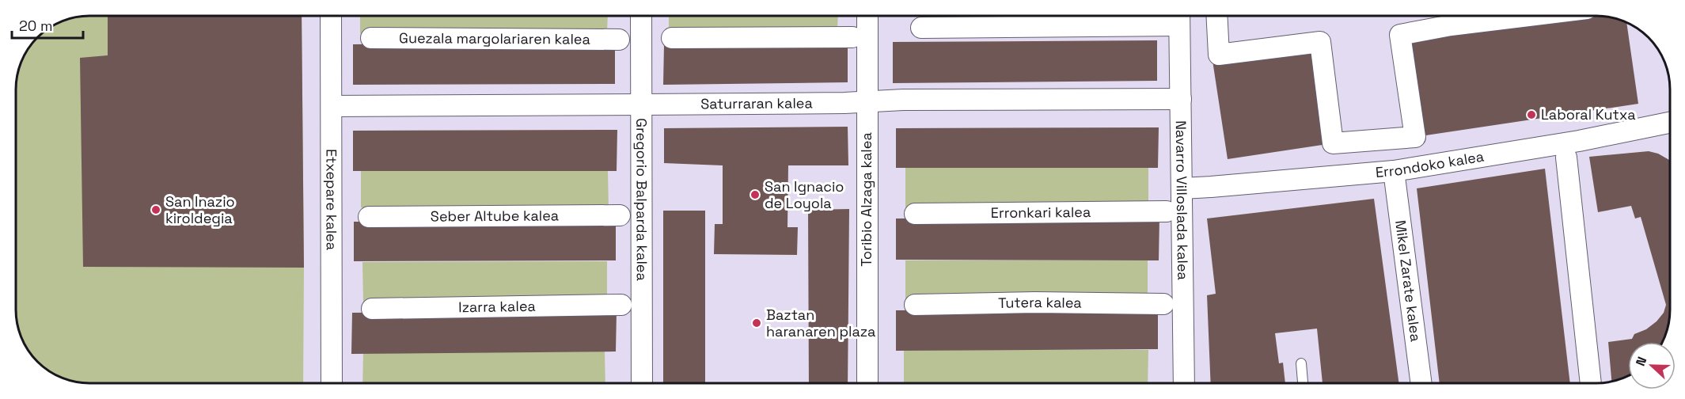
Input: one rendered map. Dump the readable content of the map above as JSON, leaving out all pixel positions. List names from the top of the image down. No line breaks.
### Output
{"streets":{"street":["Guezala margolariaren kalea","Saturraran kalea","Errondoko kalea","Etxepare kalea","Gregorio Balparda kalea","Toribio Alzaga kalea","Navarro Villoslada kalea","Erronkari kalea","Seber Altube kalea","Mikel Zarate kalea","Tutera kalea","Izarra kalea"]},"crossings":[["Saturraran kalea","Etxepare kalea"],["Saturraran kalea","Gregorio Balparda kalea"],["Saturraran kalea","Toribio Alzaga kalea"],["Saturraran kalea","Navarro Villoslada kalea"],["Errondoko kalea","Navarro Villoslada kalea"],["Errondoko kalea","Mikel Zarate kalea"]],"places":["Laboral Kutxa","San Ignacio de Loyola","San Inazio kiroldegia","Baztan haranaren plaza"],"scale_bar":"20 m","north":"left"}
